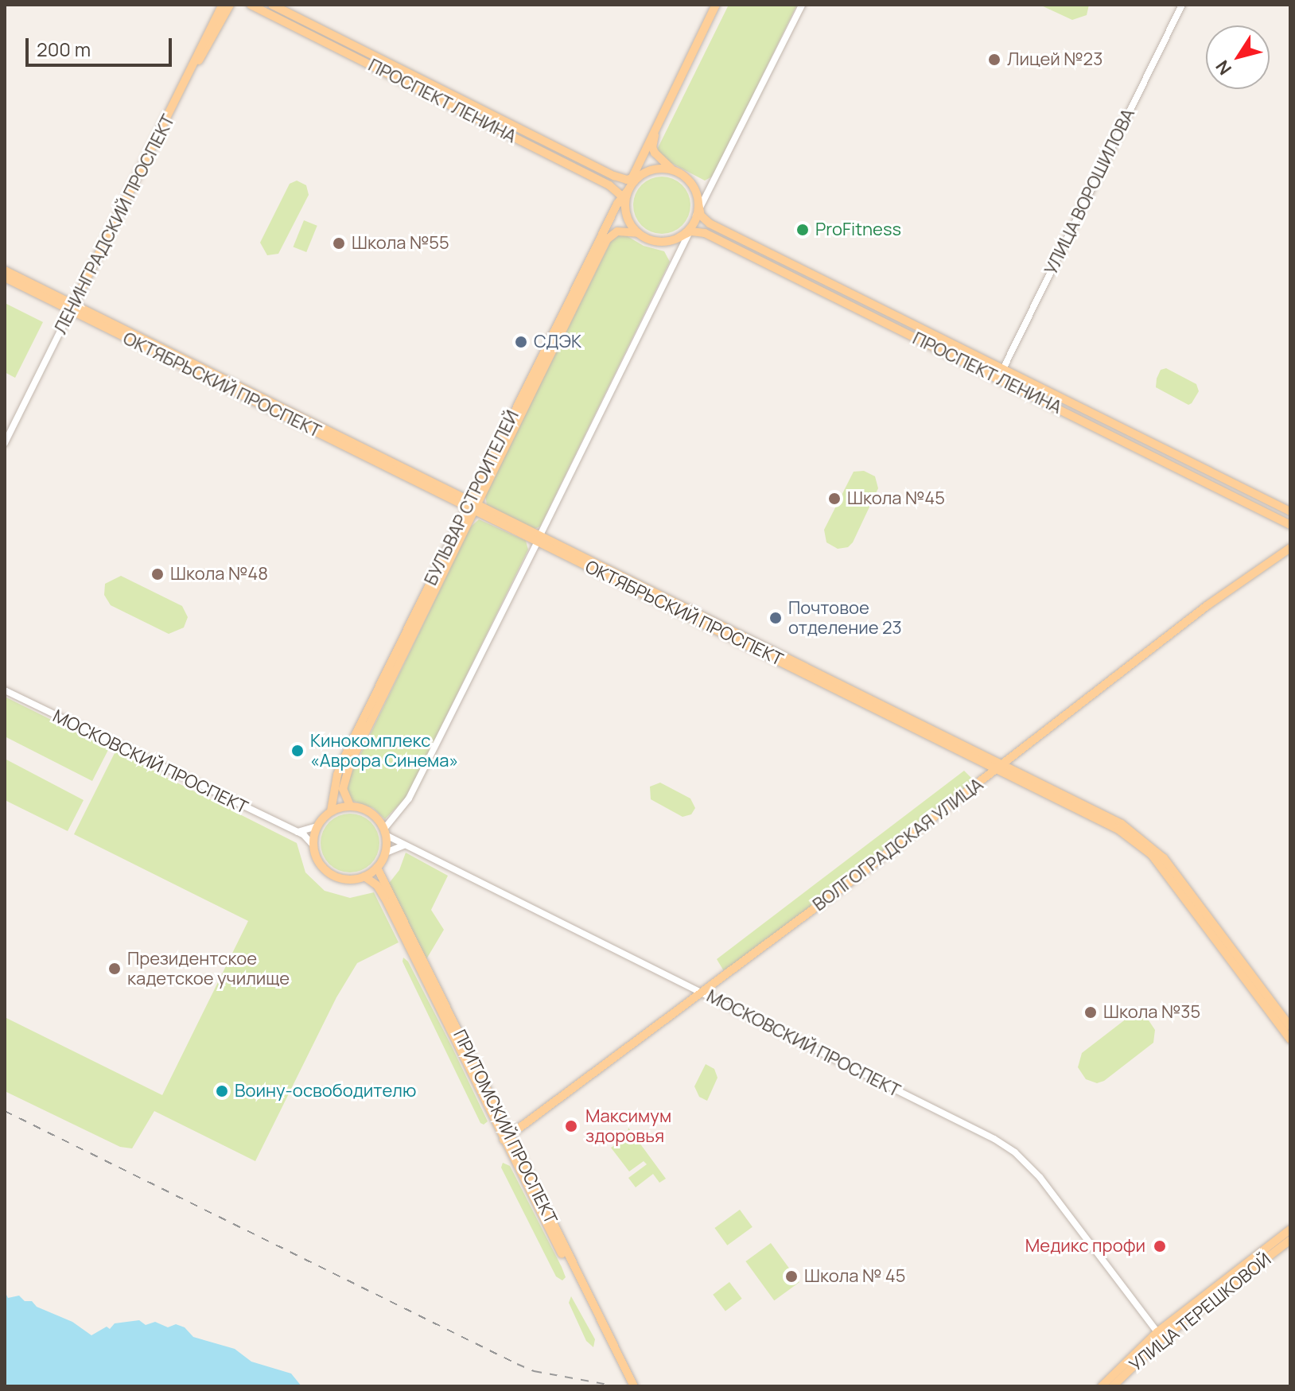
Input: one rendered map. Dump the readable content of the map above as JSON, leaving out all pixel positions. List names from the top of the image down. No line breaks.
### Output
{"streets":{"main road":["ПРОСПЕКТ ЛЕНИНА","ЛЕНИНГРАДСКИЙ ПРОСПЕКТ","ОКТЯБРЬСКИЙ ПРОСПЕКТ","БУЛЬВАР СТРОИТЕЛЕЙ","ВОЛГОГРАДСКАЯ УЛИЦА","ПРИТОМСКИЙ ПРОСПЕКТ","УЛИЦА ТЕРЕШКОВОЙ"],"street":["УЛИЦА ВОРОШИЛОВА","МОСКОВСКИЙ ПРОСПЕКТ"]},"crossings":[["ПРОСПЕКТ ЛЕНИНА","УЛИЦА ВОРОШИЛОВА"],["ПРОСПЕКТ ЛЕНИНА","БУЛЬВАР СТРОИТЕЛЕЙ"],["ЛЕНИНГРАДСКИЙ ПРОСПЕКТ","ОКТЯБРЬСКИЙ ПРОСПЕКТ"],["ОКТЯБРЬСКИЙ ПРОСПЕКТ","БУЛЬВАР СТРОИТЕЛЕЙ"],["ОКТЯБРЬСКИЙ ПРОСПЕКТ","ВОЛГОГРАДСКАЯ УЛИЦА"],["БУЛЬВАР СТРОИТЕЛЕЙ","МОСКОВСКИЙ ПРОСПЕКТ"],["БУЛЬВАР СТРОИТЕЛЕЙ","ПРИТОМСКИЙ ПРОСПЕКТ"],["МОСКОВСКИЙ ПРОСПЕКТ","ВОЛГОГРАДСКАЯ УЛИЦА"],["МОСКОВСКИЙ ПРОСПЕКТ","ПРИТОМСКИЙ ПРОСПЕКТ"],["МОСКОВСКИЙ ПРОСПЕКТ","УЛИЦА ТЕРЕШКОВОЙ"],["ВОЛГОГРАДСКАЯ УЛИЦА","ПРИТОМСКИЙ ПРОСПЕКТ"]],"places":["Лицей №23","ProFitness","Школа №55","СДЭК","Школа №45","Школа №48","Почтовое отделение 23","Кинокомплекс «Аврора Синема»","Президентское кадетское училище","Школа №35","Воину-освободителю","Максимум здоровья","Медикс профи","Школа № 45"],"scale_bar":"200 m","north":"bottom left"}
